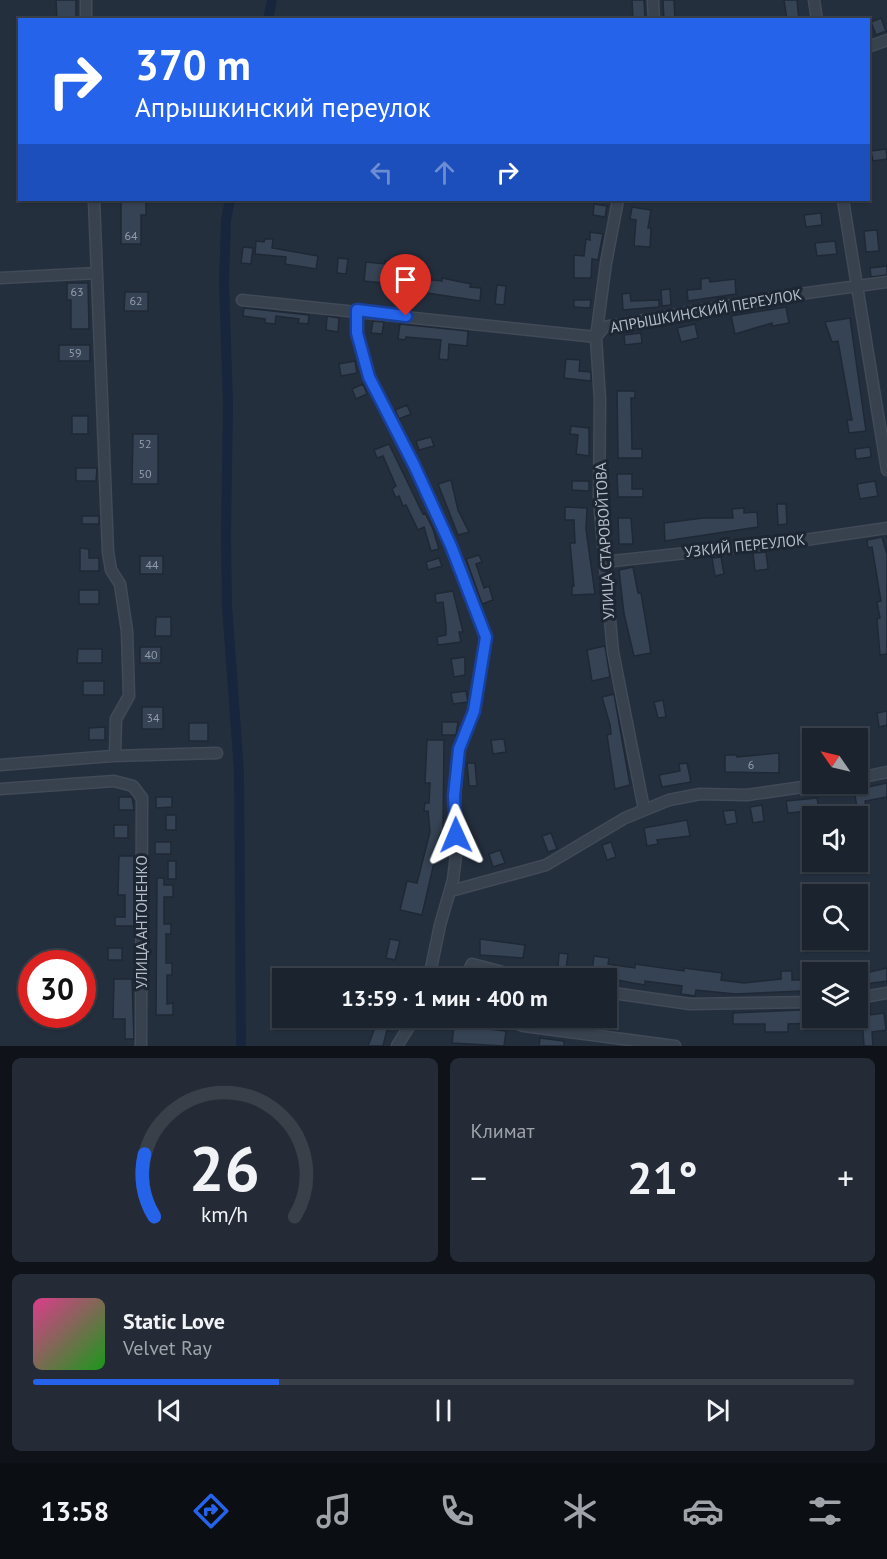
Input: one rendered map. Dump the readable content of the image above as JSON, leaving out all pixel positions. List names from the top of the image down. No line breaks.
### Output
{"streets":{"street":["АПРЫШКИНСКИЙ ПЕРЕУЛОК","УЛИЦА СТАРОВОЙТОВА","УЗКИЙ ПЕРЕУЛОК","УЛИЦА АНТОНЕНКО"]},"crossings":[["АПРЫШКИНСКИЙ ПЕРЕУЛОК","УЛИЦА СТАРОВОЙТОВА"],["УЛИЦА СТАРОВОЙТОВА","УЗКИЙ ПЕРЕУЛОК"]],"house_numbers":["64","63","62","59","52","50","44","40","34","6"],"north":"top left","page":{"turn":["370 m","Апрышкинский переулок"],"limit":"30","trip":"13:59 · 1 мин · 400 m","tile":"Климат","heat":["−","21°","+"],"song":["Static Love","Velvet Ray"],"tabs":"13:58","gauge":["26","km/h"]}}
